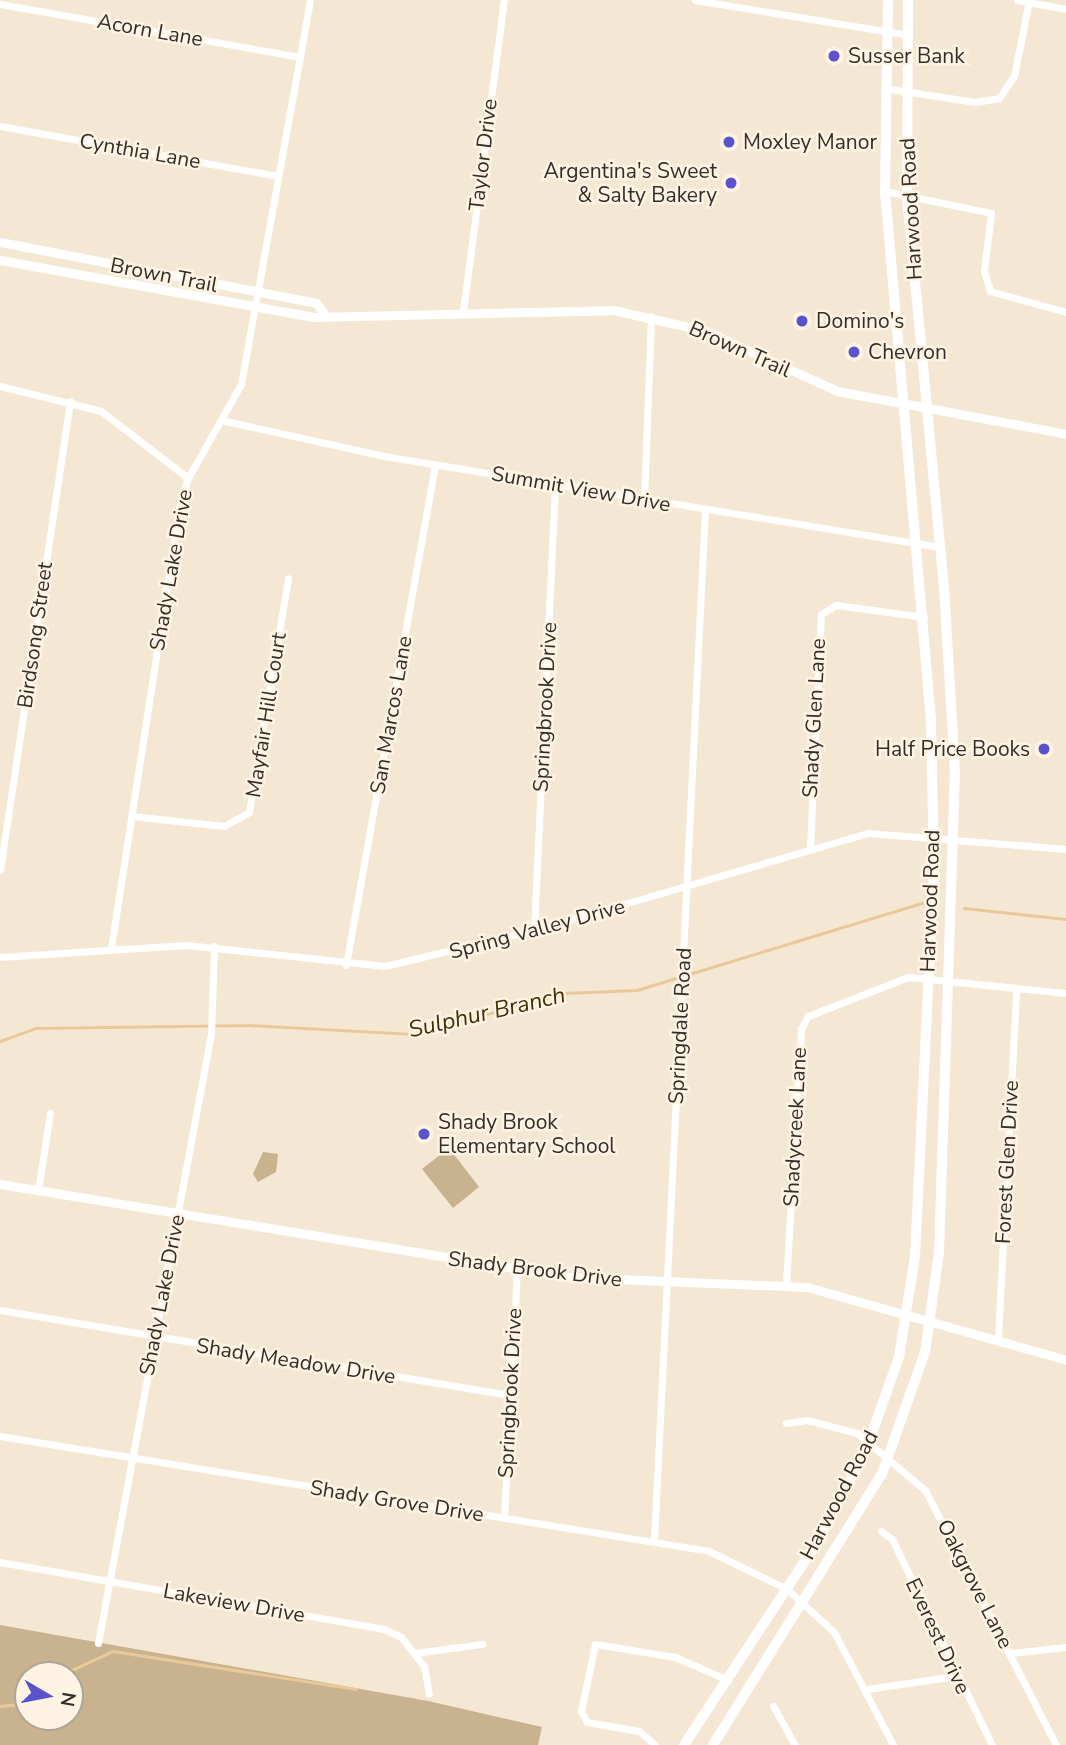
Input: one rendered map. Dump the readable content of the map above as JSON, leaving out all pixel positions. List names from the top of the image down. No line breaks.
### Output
{"streets":{"main road":["Harwood Road"],"street":["Acorn Lane","Cynthia Lane","Taylor Drive","Brown Trail","Summit View Drive","Shady Lake Drive","Birdsong Street","Springbrook Drive","Mayfair Hill Court","San Marcos Lane","Shady Glen Lane","Spring Valley Drive","Springdale Road","Shadycreek Lane","Forest Glen Drive","Shady Brook Drive","Shady Meadow Drive","Shady Grove Drive","Oakgrove Lane","Lakeview Drive","Everest Drive"]},"crossings":[["Acorn Lane","Shady Lake Drive"],["Cynthia Lane","Shady Lake Drive"],["Taylor Drive","Brown Trail"],["Harwood Road","Brown Trail"],["Harwood Road","Summit View Drive"],["Harwood Road","Shady Glen Lane"],["Harwood Road","Spring Valley Drive"],["Harwood Road","Shadycreek Lane"],["Harwood Road","Shady Brook Drive"],["Harwood Road","Shady Grove Drive"],["Harwood Road","Oakgrove Lane"],["Brown Trail","Shady Lake Drive"],["Summit View Drive","Shady Lake Drive"],["Summit View Drive","Springbrook Drive"],["Summit View Drive","San Marcos Lane"],["Summit View Drive","Springdale Road"],["Shady Lake Drive","Mayfair Hill Court"],["Shady Lake Drive","Spring Valley Drive"],["Shady Lake Drive","Shady Brook Drive"],["Shady Lake Drive","Shady Meadow Drive"],["Shady Lake Drive","Shady Grove Drive"],["Shady Lake Drive","Lakeview Drive"],["Springbrook Drive","Spring Valley Drive"],["Springbrook Drive","Shady Brook Drive"],["Springbrook Drive","Shady Meadow Drive"],["Springbrook Drive","Shady Grove Drive"],["San Marcos Lane","Spring Valley Drive"],["Shady Glen Lane","Spring Valley Drive"],["Spring Valley Drive","Springdale Road"],["Springdale Road","Shady Brook Drive"],["Springdale Road","Shady Grove Drive"],["Shadycreek Lane","Shady Brook Drive"],["Forest Glen Drive","Shady Brook Drive"]],"water":["Sulphur Branch"],"places":["Susser Bank","Moxley Manor","Argentina's Sweet & Salty Bakery","Domino's","Chevron","Half Price Books","Shady Brook Elementary School"],"north":"right"}
